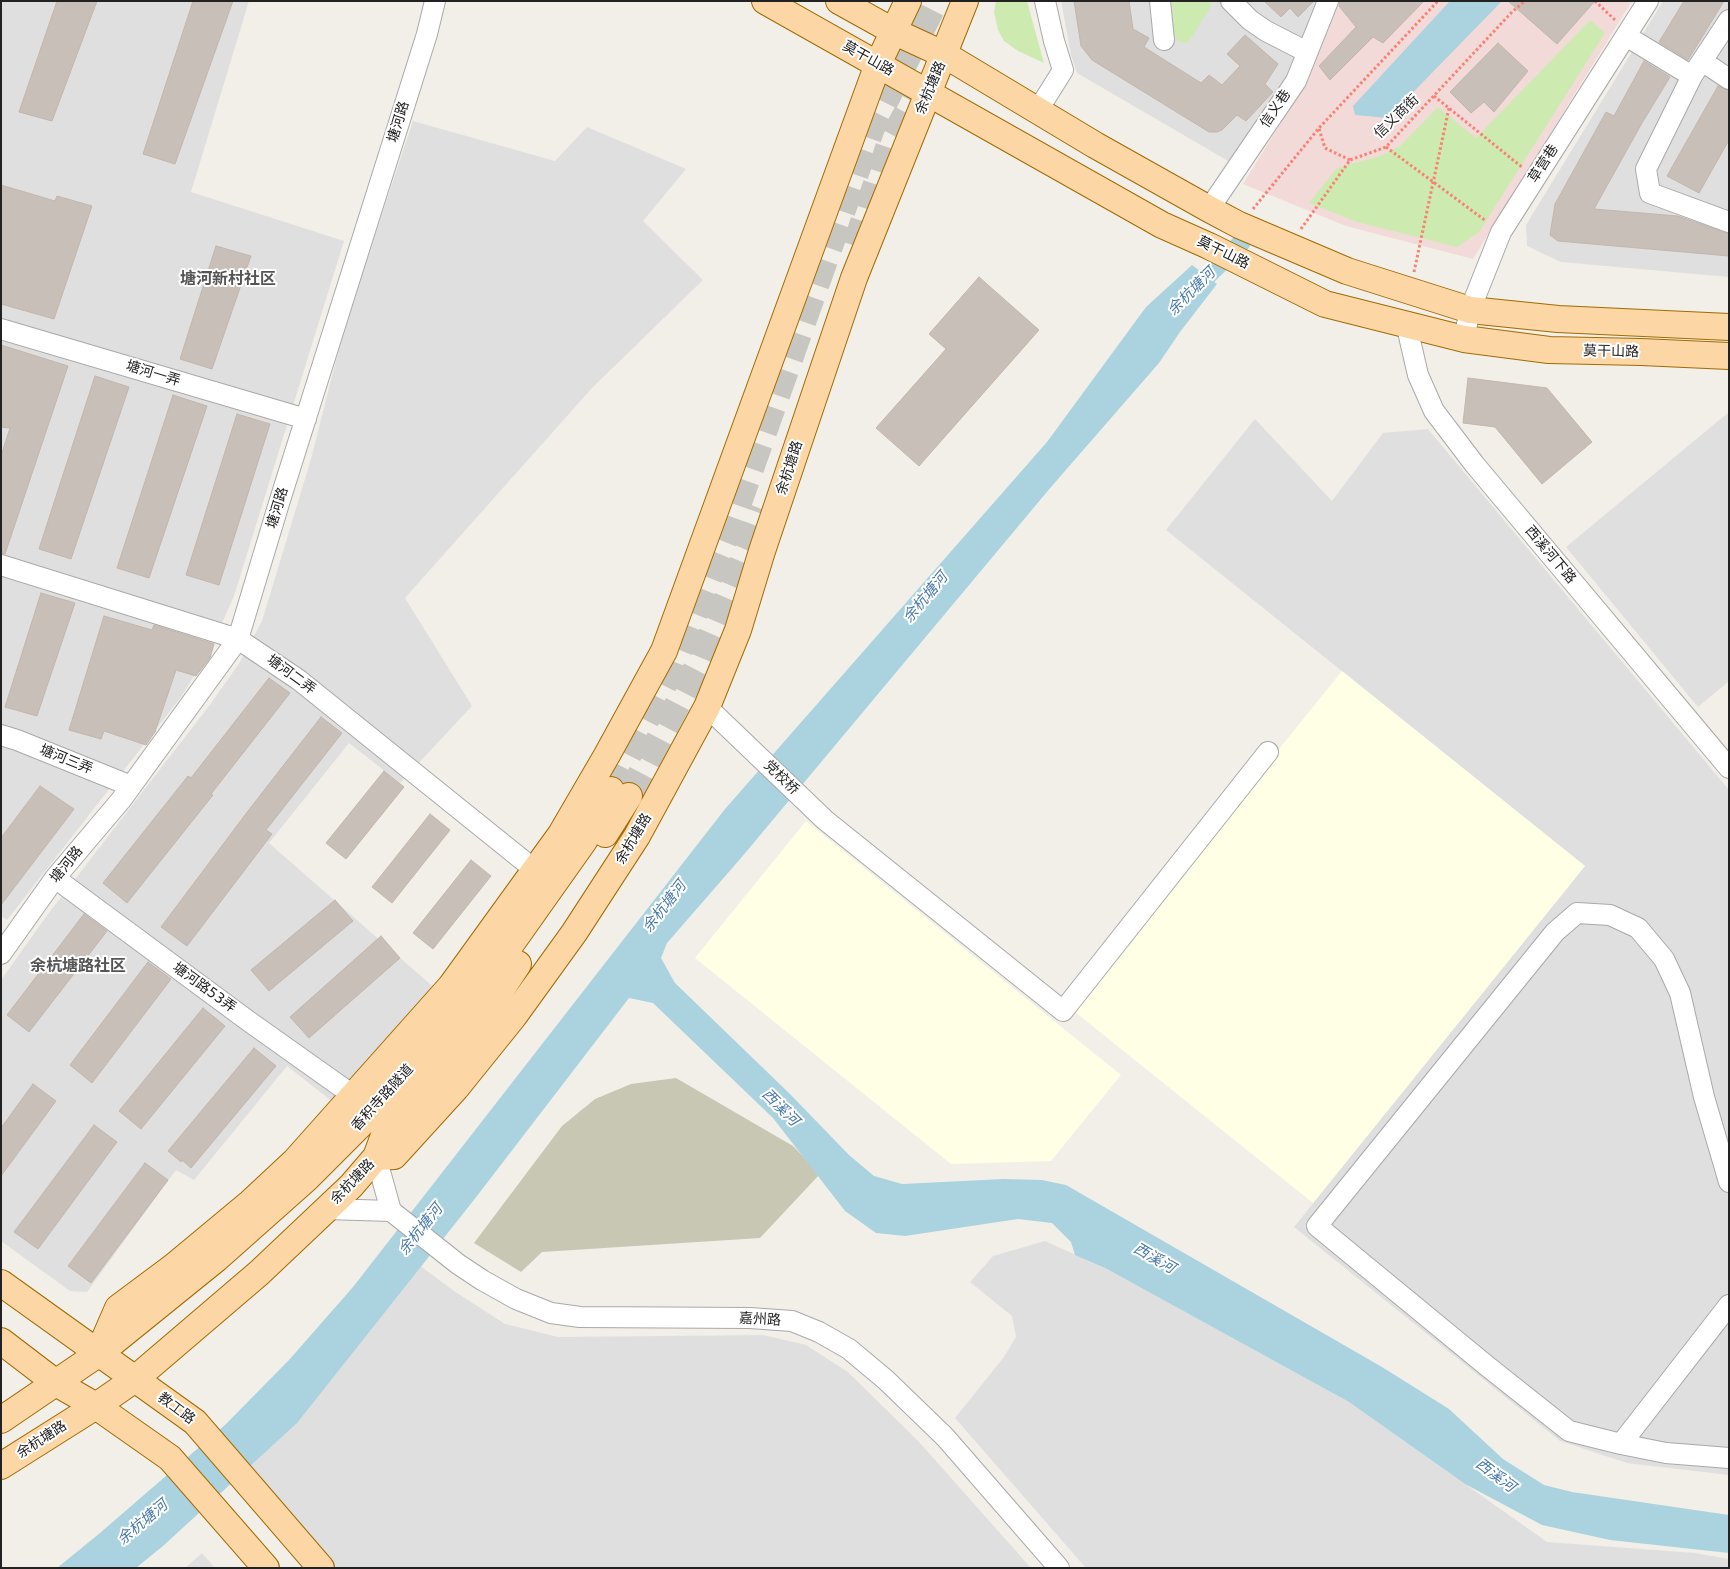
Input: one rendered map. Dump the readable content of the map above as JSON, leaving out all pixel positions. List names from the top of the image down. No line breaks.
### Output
{"streets":{"main road":["莫干山路","余杭塘路","香积寺路隧道","教工路"],"street":["信义巷","塘河路","草营巷","塘河一弄","西溪河下路","塘河二弄","塘河三弄","党校桥","塘河路53弄","嘉州路"],"path":["信义商街"]},"crossings":[["莫干山路","余杭塘路"],["莫干山路","草营巷"],["莫干山路","西溪河下路"],["余杭塘路","党校桥"],["余杭塘路","香积寺路隧道"],["余杭塘路","教工路"],["塘河路","塘河一弄"],["塘河路","塘河二弄"],["塘河路","塘河三弄"],["塘河路","塘河路53弄"],["香积寺路隧道","教工路"]],"districts":["塘河新村社区","余杭塘路社区"],"water":["余杭塘河","西溪河"]}
